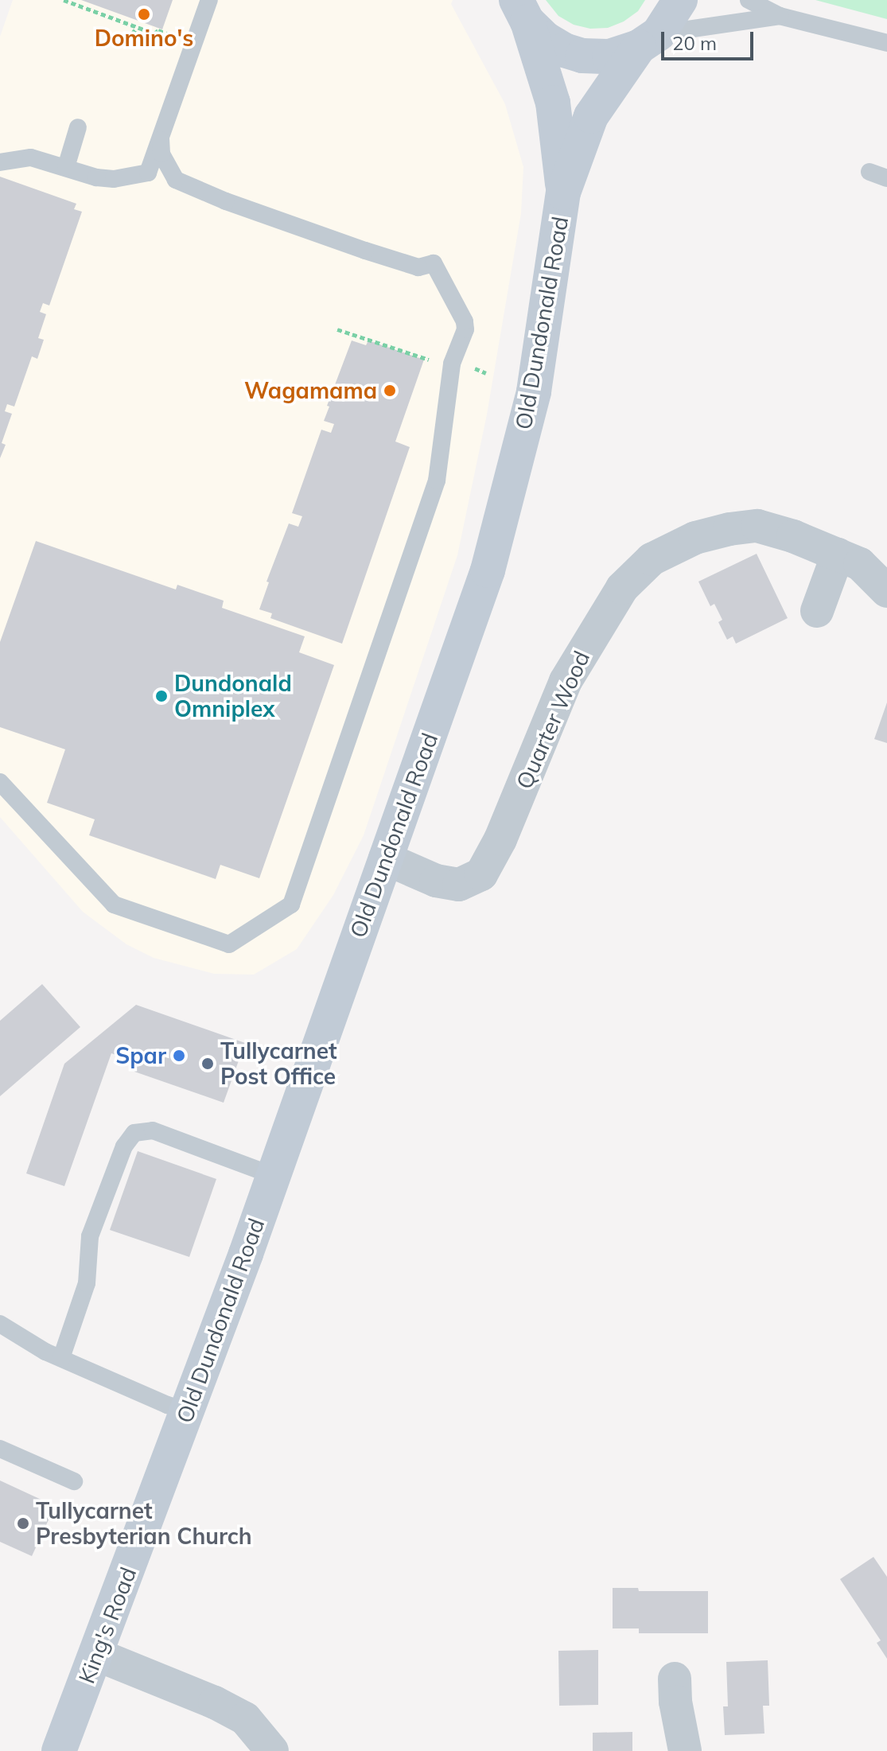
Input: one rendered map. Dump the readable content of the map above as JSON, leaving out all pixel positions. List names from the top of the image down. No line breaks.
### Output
{"streets":{"street":["Old Dundonald Road","Quarter Wood","King's Road"]},"crossings":[["Old Dundonald Road","Quarter Wood"],["Old Dundonald Road","King's Road"]],"places":["Domino's","Wagamama","Dundonald Omniplex","Spar","Tullycarnet Post Office","Tullycarnet Presbyterian Church"],"scale_bar":"20 m"}
